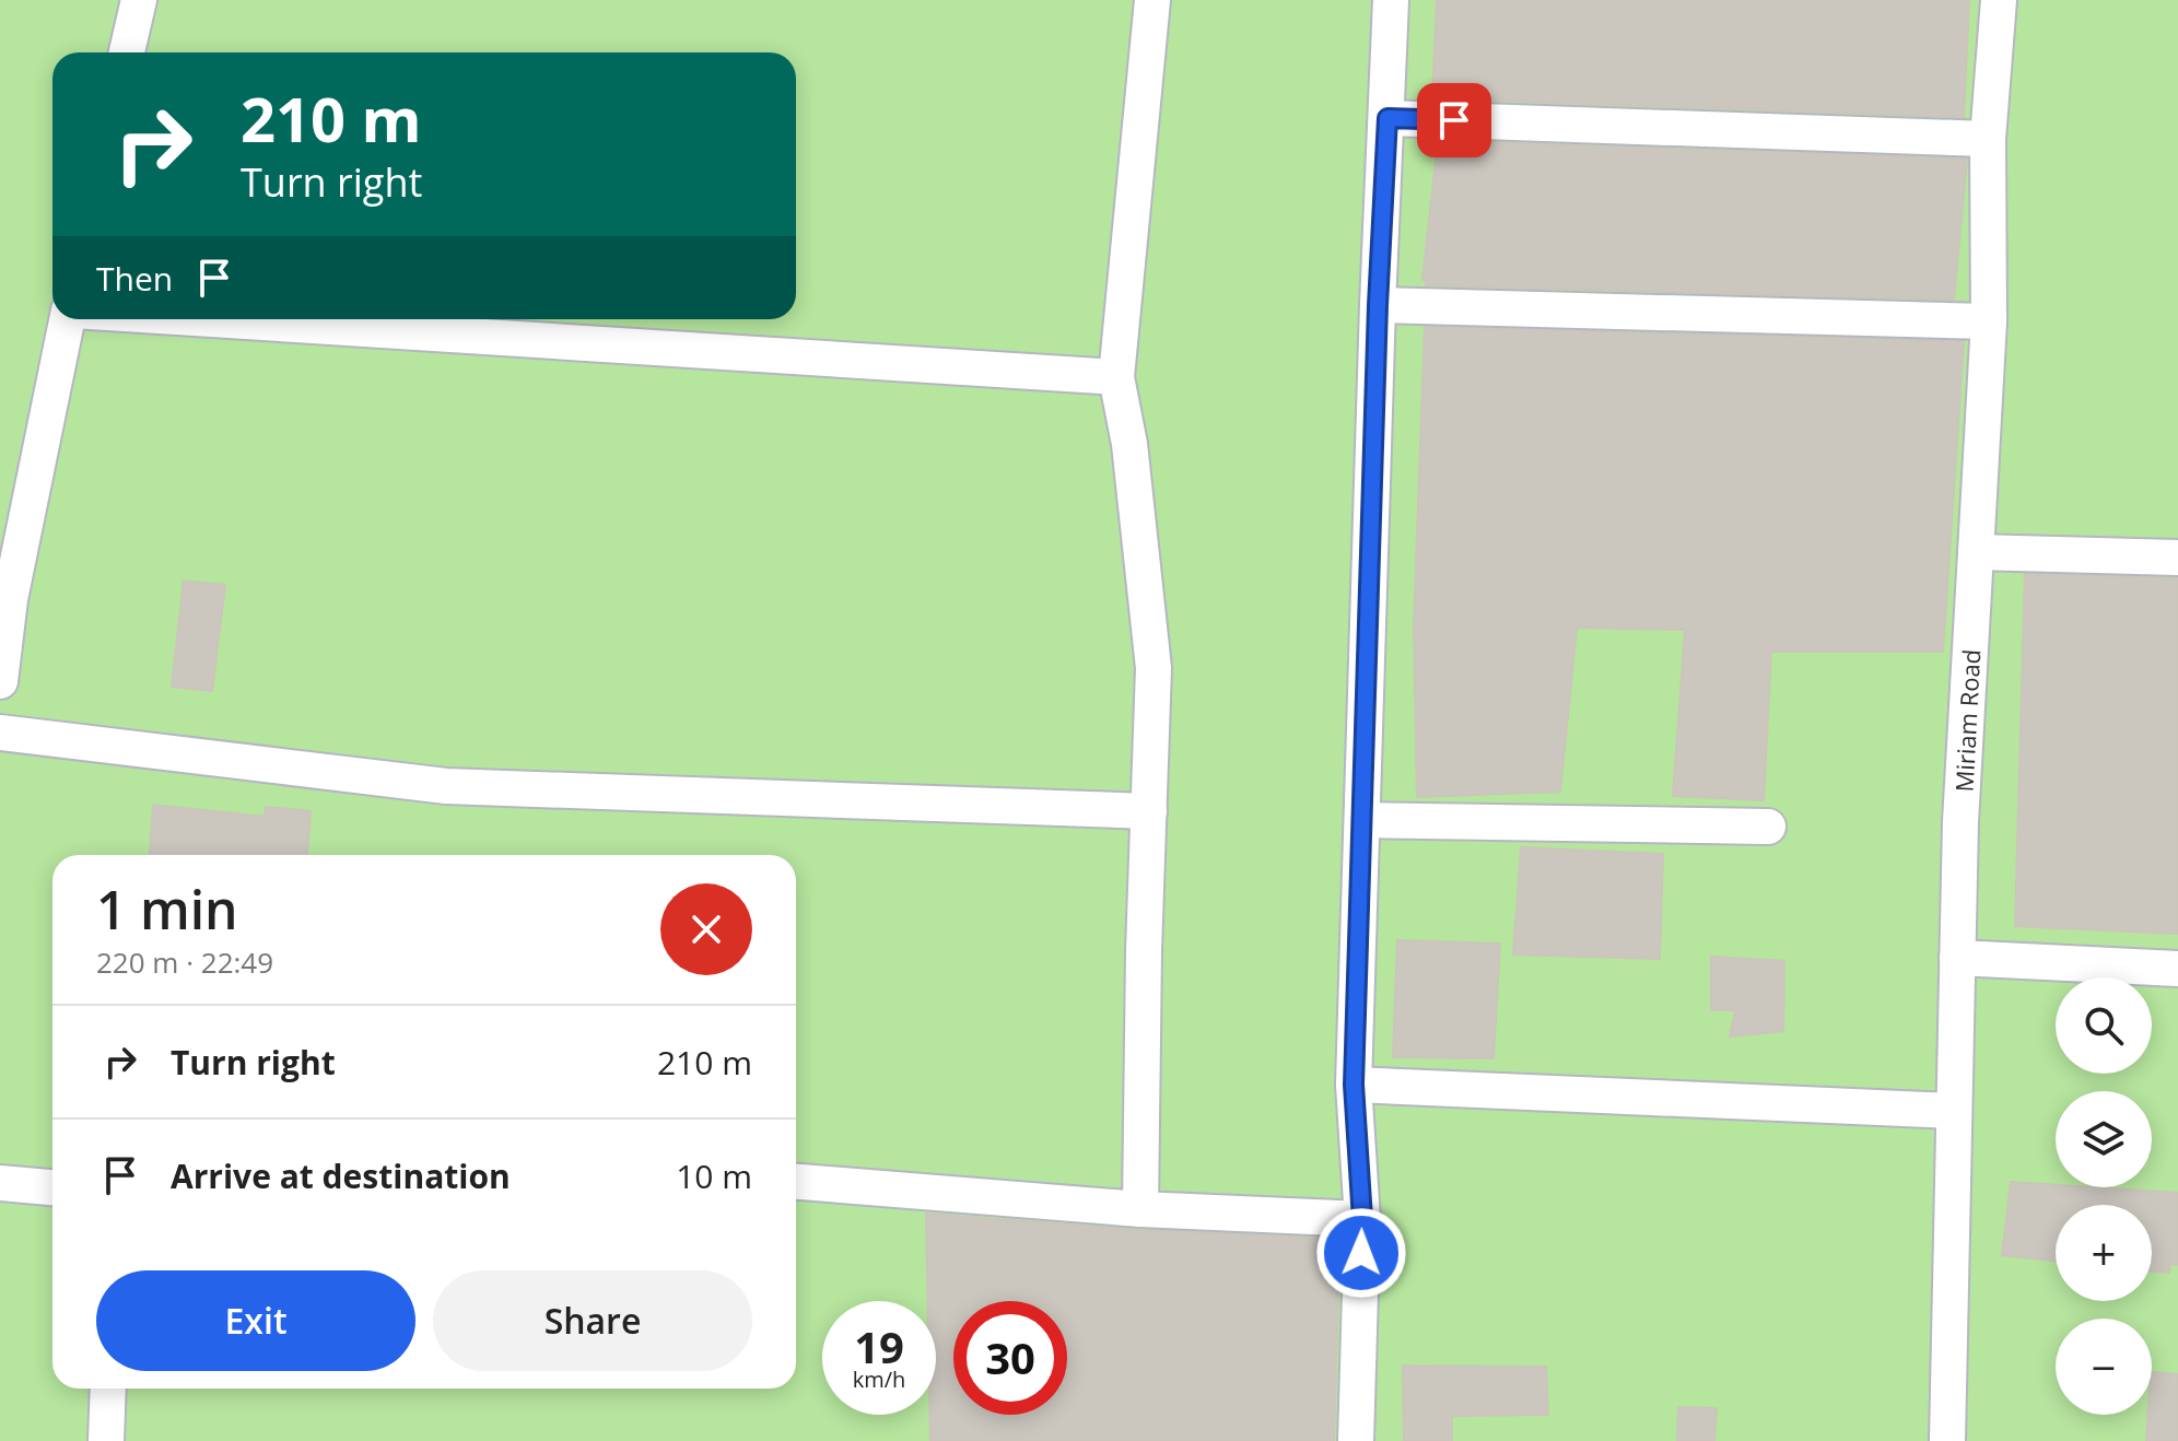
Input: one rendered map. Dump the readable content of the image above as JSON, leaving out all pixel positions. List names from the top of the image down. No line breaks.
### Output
{"streets":{"street":["Miriam Road"]},"page":{"turn":["210 m","Turn right"],"then":"Then","heading":["1 min","220 m · 22:49"],"map_buttons":["+","−"],"list":[{"name":"Turn right","value":"210 m"},{"name":"Arrive at destination","value":"10 m"}],"buttons":["Exit","Share"],"speed":"19 km/h","limit":"30"}}
